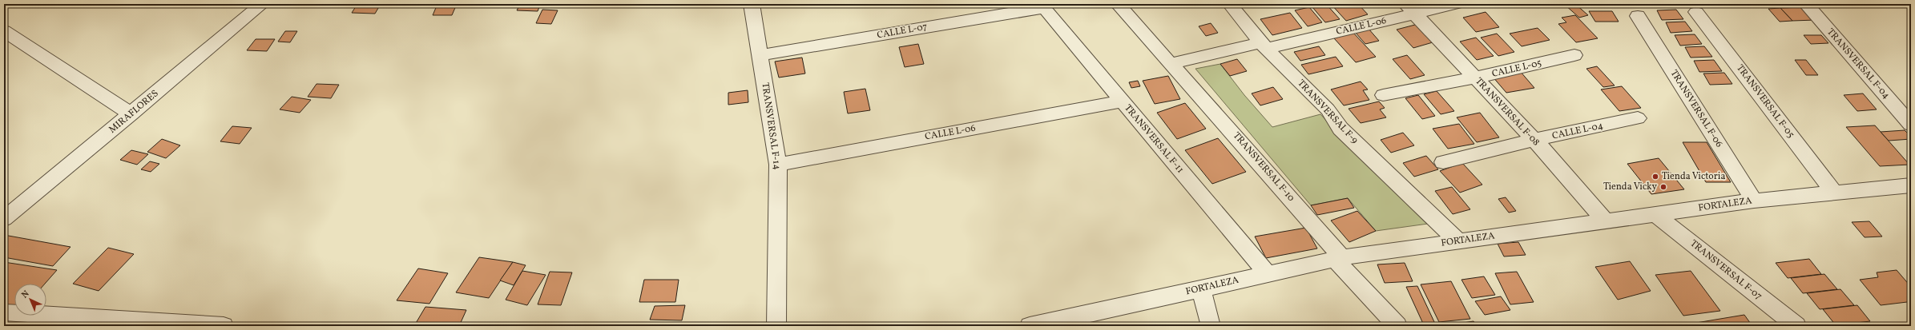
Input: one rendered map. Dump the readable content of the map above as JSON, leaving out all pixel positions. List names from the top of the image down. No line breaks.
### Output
{"streets":{"street":["CALLE L-06","CALLE L-07","TRANSVERSAL F-04","CALLE L-05","TRANSVERSAL F-05","TRANSVERSAL F-06","MIRAFLORES","TRANSVERSAL F-9","TRANSVERSAL F-08","TRANSVERSAL F-14","CALLE L-04","TRANSVERSAL F-11","TRANSVERSAL F-10","FORTALEZA","TRANSVERSAL F-07"]},"crossings":[["CALLE L-06","TRANSVERSAL F-9"],["CALLE L-06","TRANSVERSAL F-08"],["CALLE L-06","TRANSVERSAL F-14"],["CALLE L-06","TRANSVERSAL F-11"],["CALLE L-06","TRANSVERSAL F-10"],["CALLE L-07","TRANSVERSAL F-14"],["CALLE L-07","TRANSVERSAL F-11"],["CALLE L-05","TRANSVERSAL F-08"],["TRANSVERSAL F-05","FORTALEZA"],["TRANSVERSAL F-06","FORTALEZA"],["TRANSVERSAL F-9","FORTALEZA"],["TRANSVERSAL F-08","CALLE L-04"],["TRANSVERSAL F-08","FORTALEZA"],["TRANSVERSAL F-11","FORTALEZA"],["TRANSVERSAL F-10","FORTALEZA"],["FORTALEZA","TRANSVERSAL F-07"]],"places":["Tienda Victoria","Tienda Vicky"],"north":"top left"}
